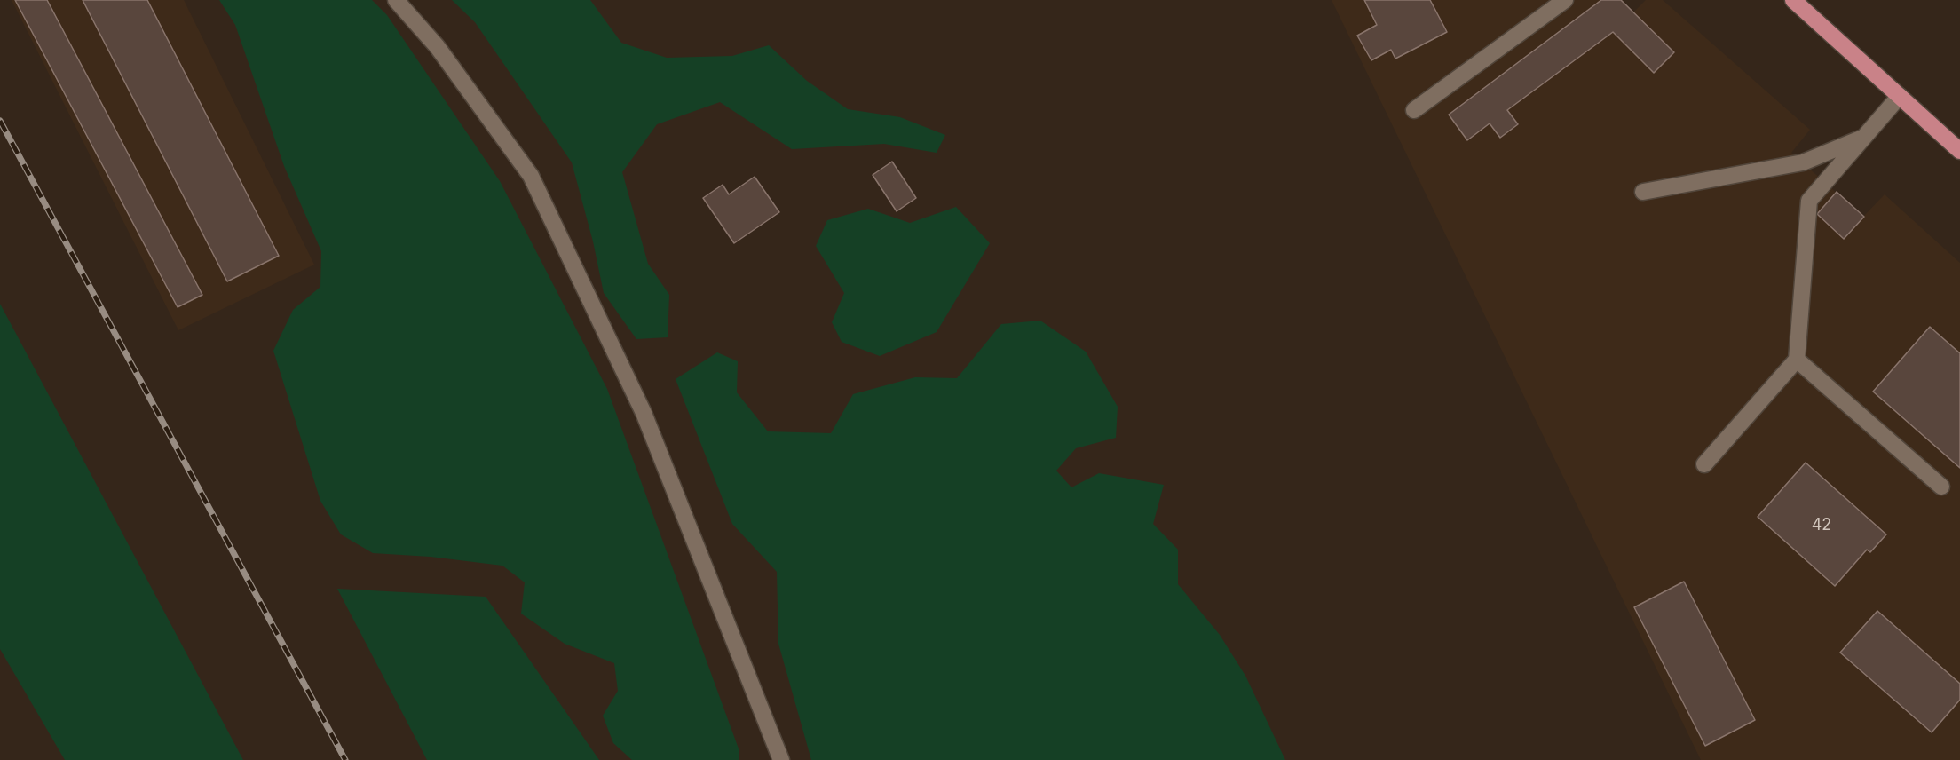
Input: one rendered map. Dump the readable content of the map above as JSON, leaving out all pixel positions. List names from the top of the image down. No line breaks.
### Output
{"house_numbers":["42"]}
